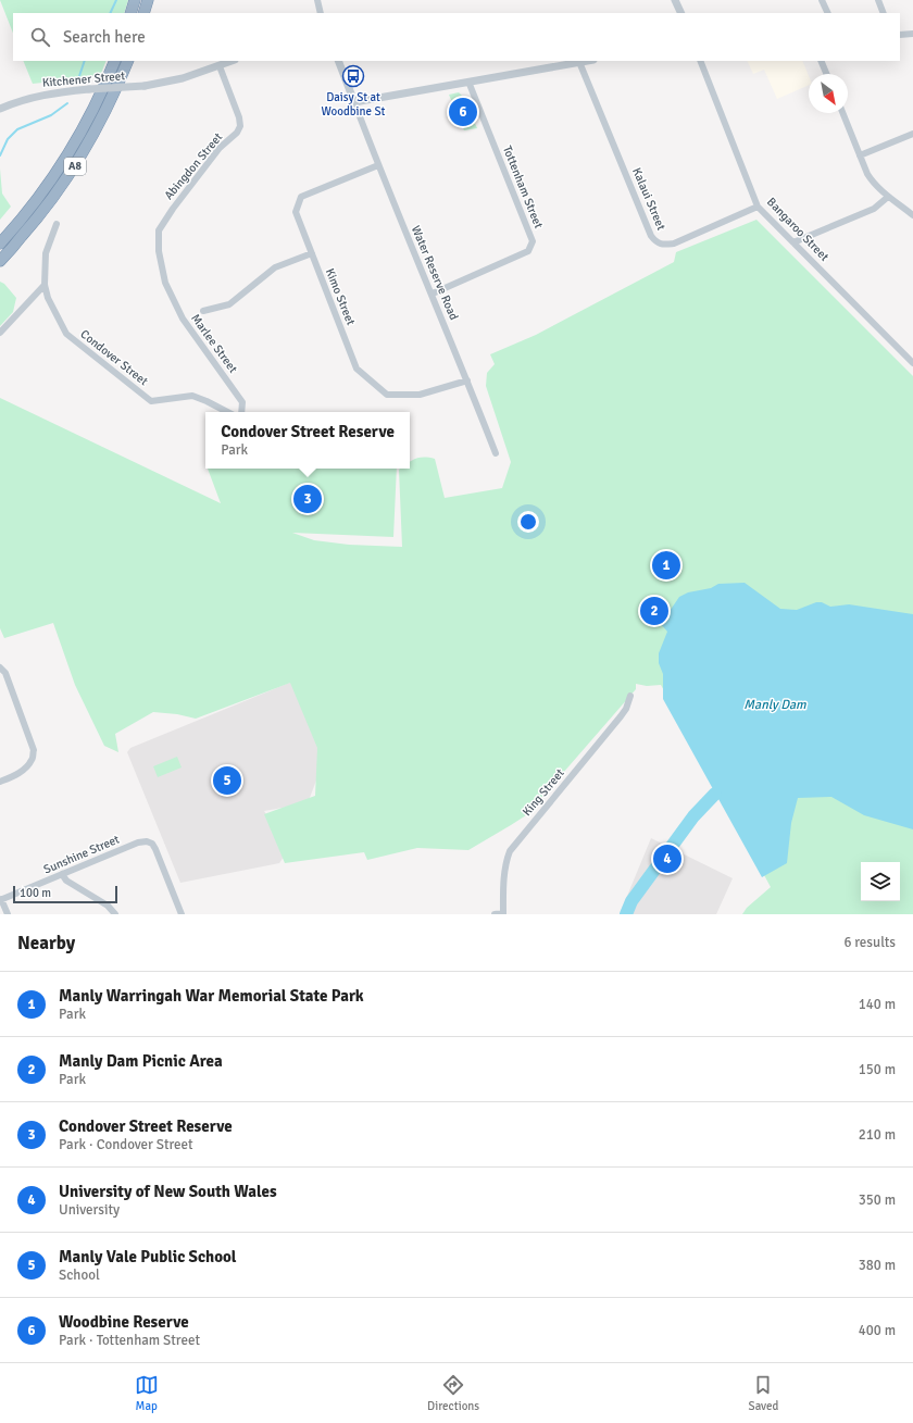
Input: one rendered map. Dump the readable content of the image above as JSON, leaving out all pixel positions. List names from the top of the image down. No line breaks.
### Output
{"streets":{"highway":["A8"],"street":["Kitchener Street","Abingdon Street","Tottenham Street","Kalaui Street","Bangaroo Street","Water Reserve Road","Kimo Street","Marlee Street","Condover Street","King Street","Sunshine Street"]},"crossings":[["Kitchener Street","Abingdon Street"],["Abingdon Street","Marlee Street"],["Tottenham Street","Water Reserve Road"],["Kalaui Street","Bangaroo Street"],["Water Reserve Road","Kimo Street"]],"water":["Manly Dam"],"places":{"bus stop":["Daisy St at Woodbine St"]},"scale_bar":"100 m","north":"bottom right","page":{"search":"Search here","pins":["6","3","1","2","5","4"],"popup":["Condover Street Reserve","Park"],"scale":"100 m","heading":["Nearby","6 results"],"list":[{"mark":"1","name":"Manly Warringah War Memorial State Park","note":"Park","value":"140 m"},{"mark":"2","name":"Manly Dam Picnic Area","note":"Park","value":"150 m"},{"mark":"3","name":"Condover Street Reserve","note":"Park · Condover Street","value":"210 m"},{"mark":"4","name":"University of New South Wales","note":"University","value":"350 m"},{"mark":"5","name":"Manly Vale Public School","note":"School","value":"380 m"},{"mark":"6","name":"Woodbine Reserve","note":"Park · Tottenham Street","value":"400 m"}],"nav":["Map","Directions","Saved"]}}
